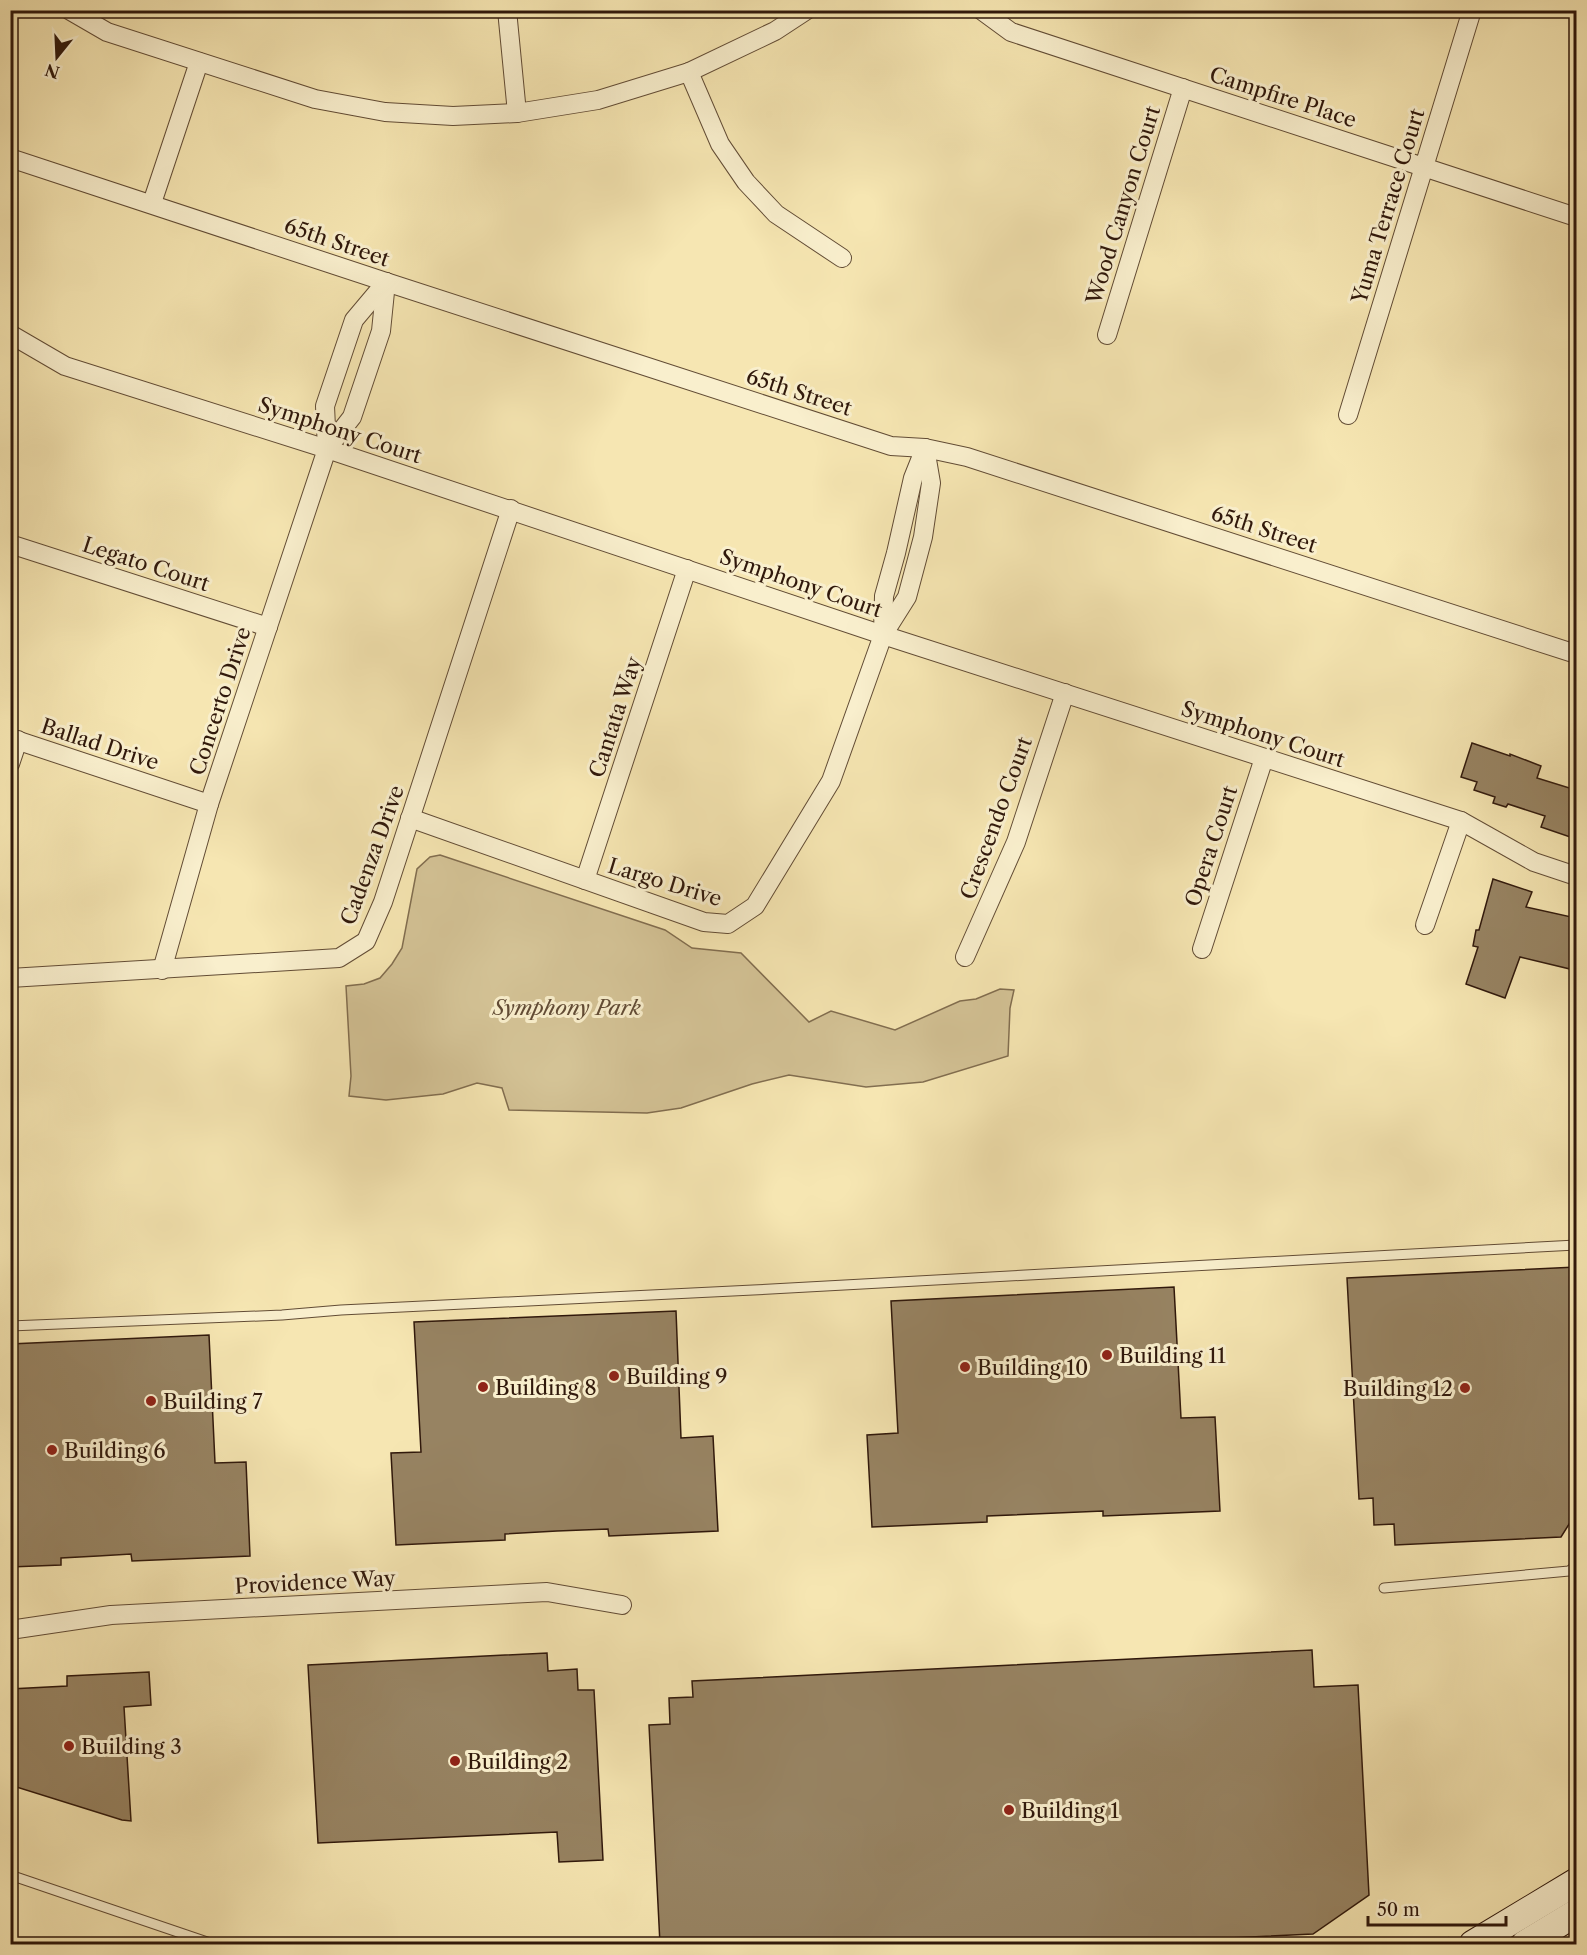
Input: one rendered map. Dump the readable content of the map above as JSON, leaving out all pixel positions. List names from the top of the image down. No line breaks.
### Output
{"streets":{"street":["Campfire Place","Wood Canyon Court","Yuma Terrace Court","65th Street","Symphony Court","Legato Court","Concerto Drive","Cantata Way","Ballad Drive","Crescendo Court","Opera Court","Cadenza Drive","Largo Drive","Providence Way"]},"crossings":[["Campfire Place","Wood Canyon Court"],["Campfire Place","Yuma Terrace Court"],["65th Street","Concerto Drive"],["65th Street","Largo Drive"],["Symphony Court","Concerto Drive"],["Symphony Court","Cantata Way"],["Symphony Court","Crescendo Court"],["Symphony Court","Opera Court"],["Symphony Court","Cadenza Drive"],["Symphony Court","Largo Drive"],["Legato Court","Concerto Drive"],["Concerto Drive","Ballad Drive"],["Concerto Drive","Cadenza Drive"],["Cantata Way","Largo Drive"],["Cadenza Drive","Largo Drive"]],"parks":["Symphony Park"],"places":["Building 11","Building 10","Building 9","Building 8","Building 12","Building 7","Building 6","Building 3","Building 2","Building 1"],"scale_bar":"50 m","north":"bottom"}
